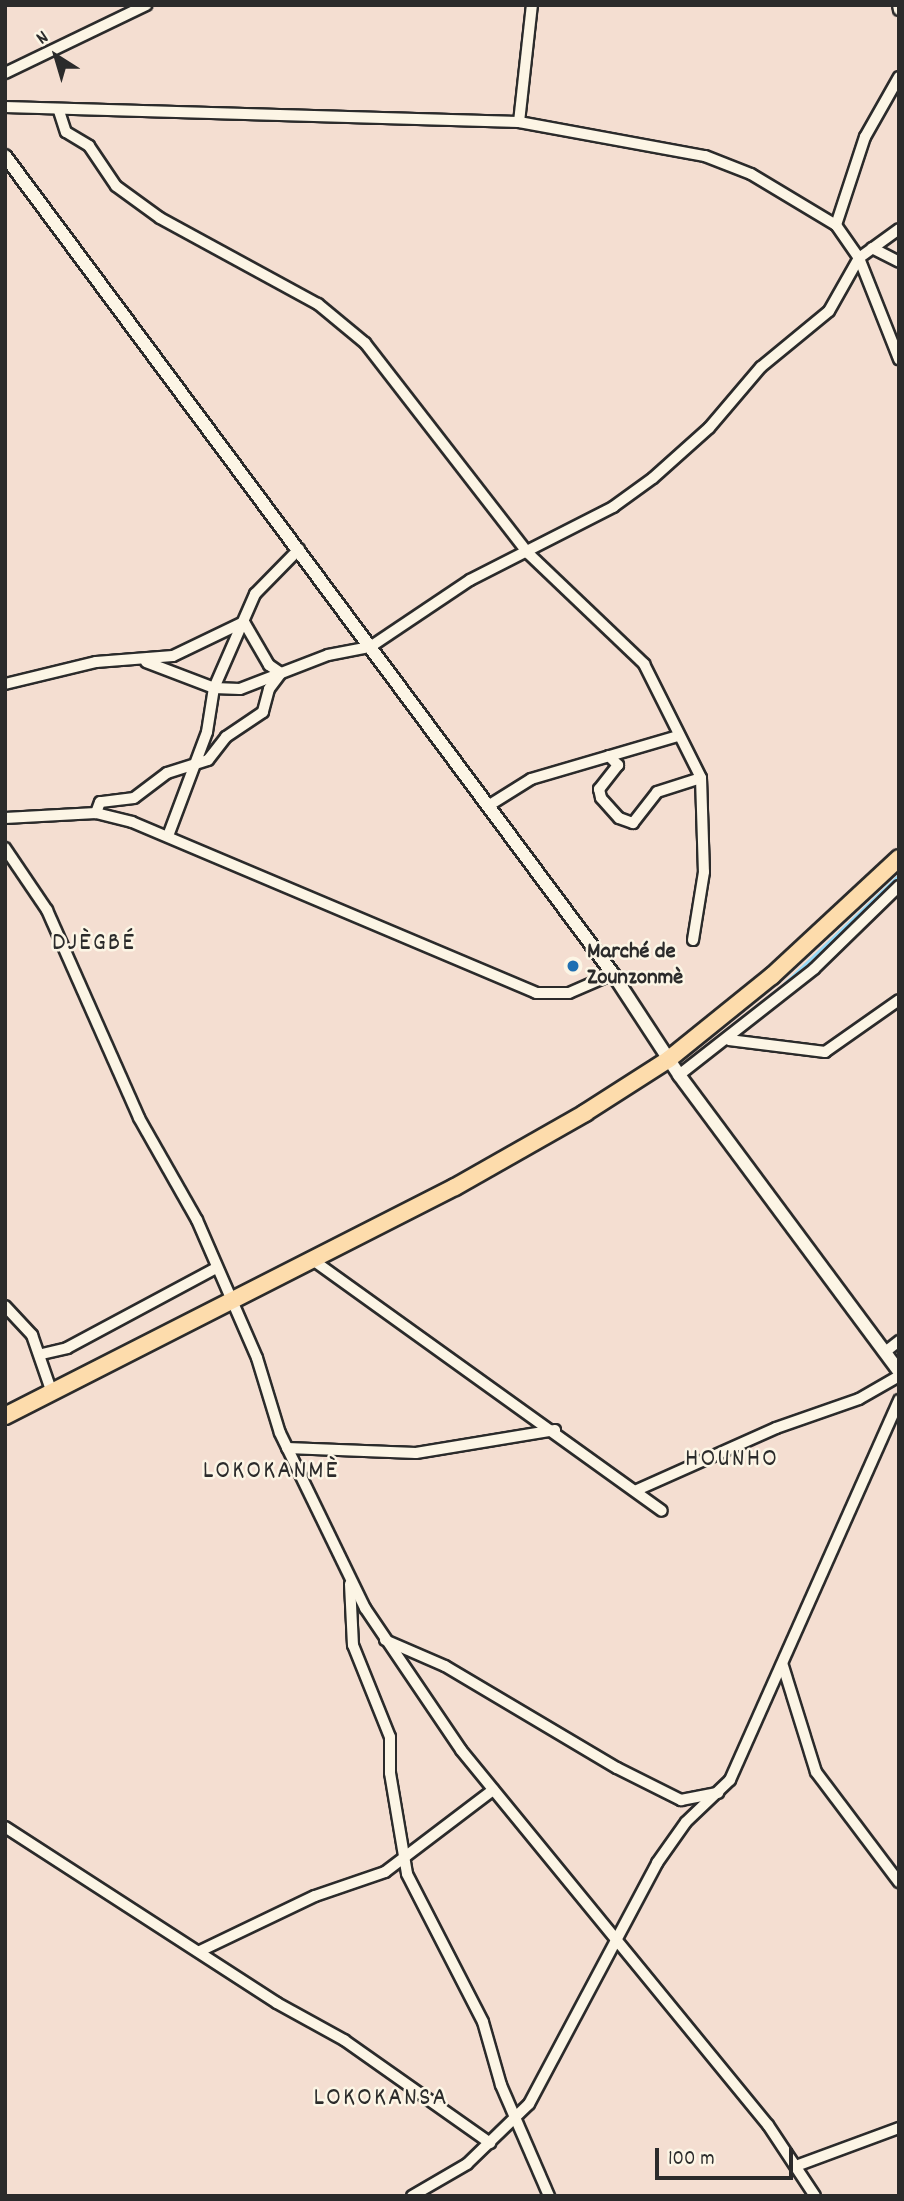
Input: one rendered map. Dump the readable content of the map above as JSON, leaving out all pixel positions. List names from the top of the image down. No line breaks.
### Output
{"districts":["DJÈGBÉ","HOUNHO","LOKOKANMÈ","LOKOKANSA"],"places":["Marché de Zounzonmè"],"scale_bar":"100 m","north":"top left"}
